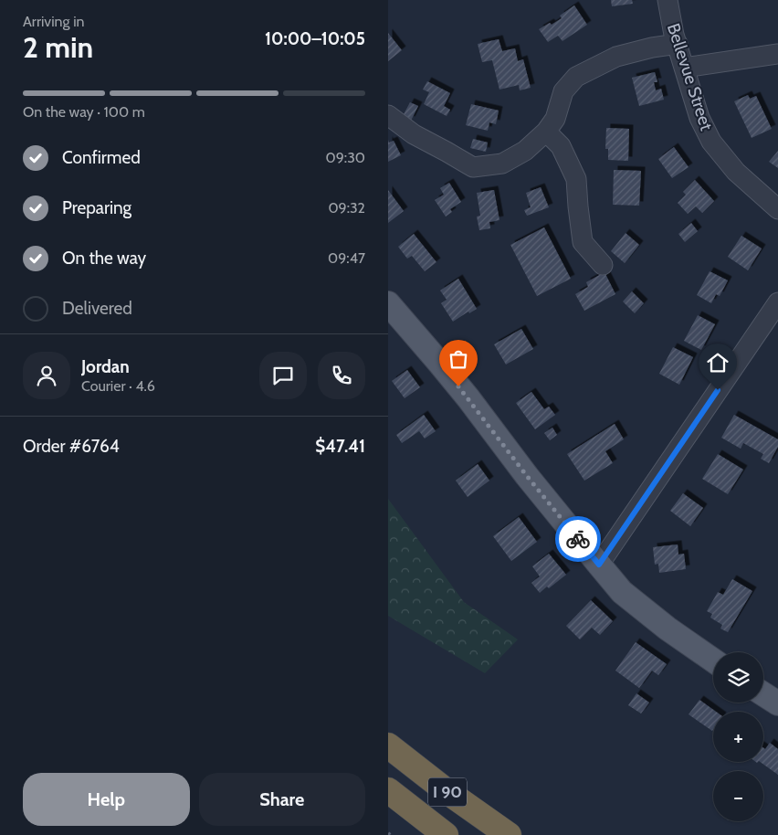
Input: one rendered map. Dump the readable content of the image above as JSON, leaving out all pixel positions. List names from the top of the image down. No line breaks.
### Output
{"streets":{"highway":["I 90"],"street":["Bellevue Street"]},"page":{"heading":["2 min","Arriving in","10:00–10:05"],"panel":["Jordan","Courier · 4.6","Order #6764","$47.41"],"bar":"On the way · 100 m","list":[["Confirmed","09:30"],["Preparing","09:32"],["On the way","09:47"],"Delivered"],"map_buttons":["+","−"],"buttons":["Help","Share"]}}
